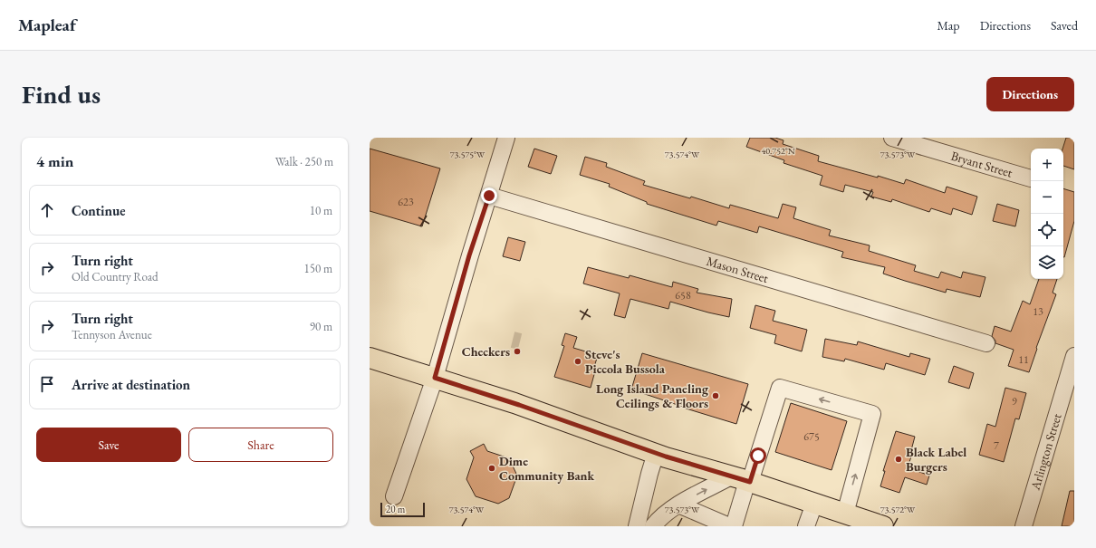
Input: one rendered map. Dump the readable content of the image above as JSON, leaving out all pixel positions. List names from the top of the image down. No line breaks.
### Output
{"streets":{"street":["Bryant Street","Mason Street","Arlington Street"]},"places":["Checkers","Steve's Piccola Bussola","Long Island Paneling Ceilings & Floors","Black Label Burgers","Dime Community Bank"],"house_numbers":["623","658","13","11","9","675","7"],"scale_bar":"20 m","page":{"header":"Mapleaf","nav":["Map","Directions","Saved"],"buttons":["Directions",["Save","Share"]],"title":"Find us","heading":["4 min","Walk · 250 m"],"map_buttons":["+","−"],"list":[["Continue","10 m"],["Turn right","Old Country Road","150 m"],["Turn right","Tennyson Avenue","90 m"],"Arrive at destination"],"scale":"20 m"},"coordinates":["40.752°N","73.575°W","73.574°W","73.573°W","73.572°W"]}
